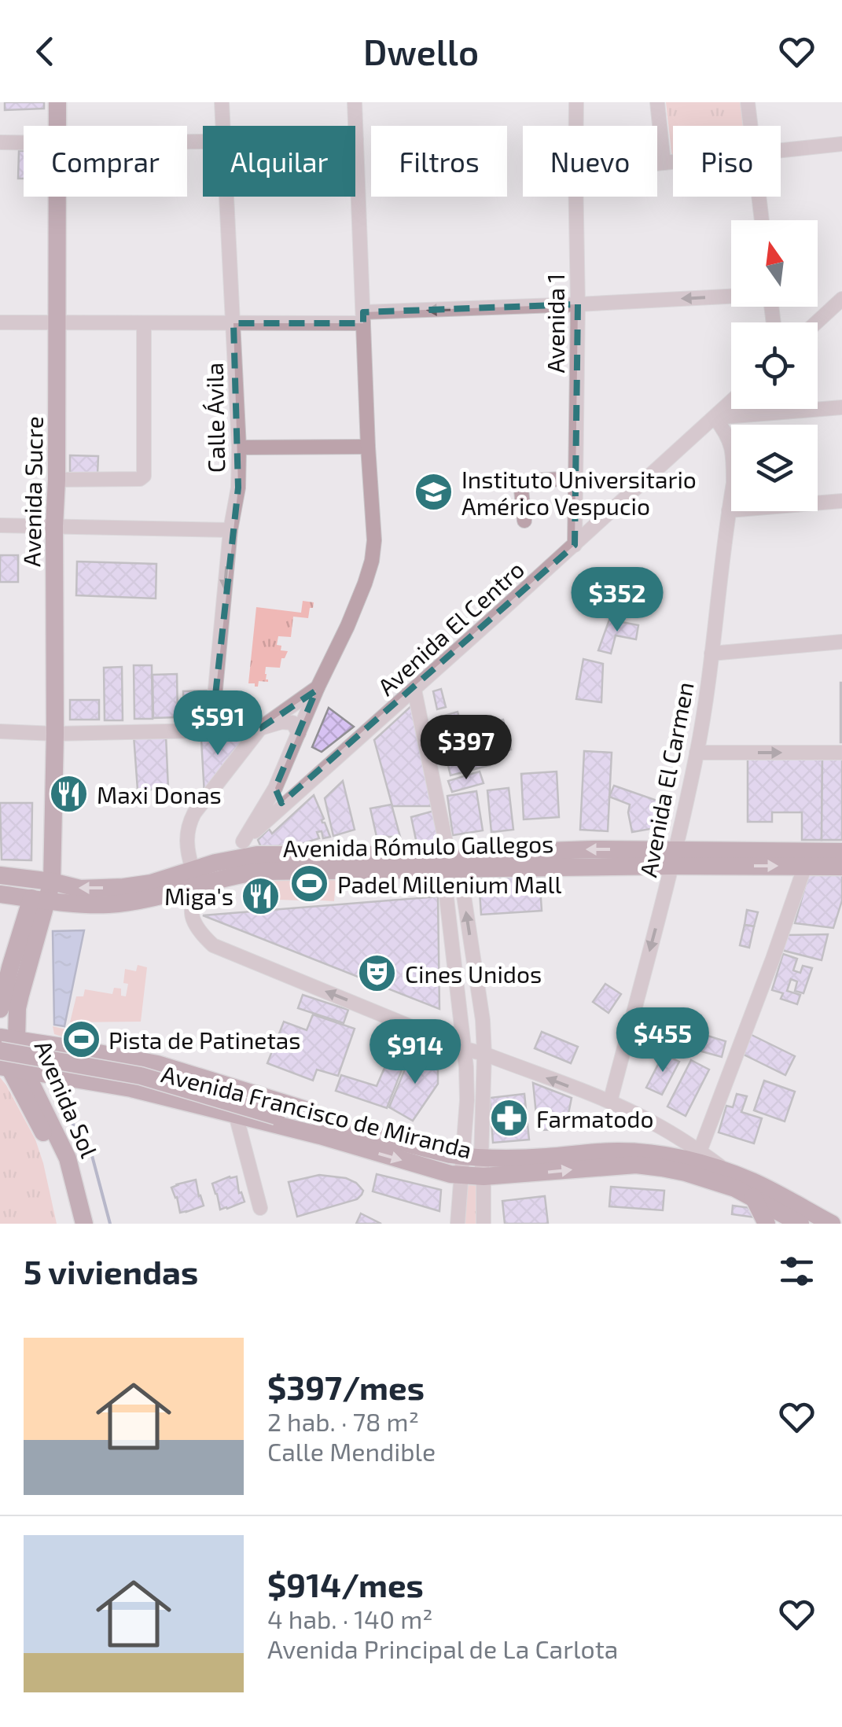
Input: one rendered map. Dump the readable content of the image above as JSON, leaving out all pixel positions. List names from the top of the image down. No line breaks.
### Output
{"streets":{"main road":["Avenida Sucre","Avenida Rómulo Gallegos","Avenida Sol","Avenida Francisco de Miranda"],"street":["Avenida 1","Calle Ávila","Avenida El Centro","Avenida El Carmen"]},"crossings":[["Avenida 1","Avenida El Centro"],["Avenida Sucre","Avenida Rómulo Gallegos"],["Avenida Sucre","Avenida Sol"],["Avenida El Centro","Avenida El Carmen"],["Avenida El Carmen","Avenida Rómulo Gallegos"],["Avenida Rómulo Gallegos","Avenida Sol"],["Avenida Sol","Avenida Francisco de Miranda"]],"places":{"school or university":["Instituto Universitario Américo Vespucio"],"restaurant":["Maxi Donas","Miga's"],"sports":["Padel Millenium Mall","Pista de Patinetas"],"theatre":["Cines Unidos"],"pharmacy":["Farmatodo"]},"north":"top","page":{"header":"Dwello","chip":["Comprar","Alquilar","Filtros","Nuevo","Piso"],"price":["$352","$591","$397","$455","$914"],"heading":"5 viviendas","list":[{"name":"$397/mes","note":"2 hab. · 78 m² · Calle Mendible"},{"name":"$914/mes","note":"4 hab. · 140 m² · Avenida Principal de La Carlota"}]}}
